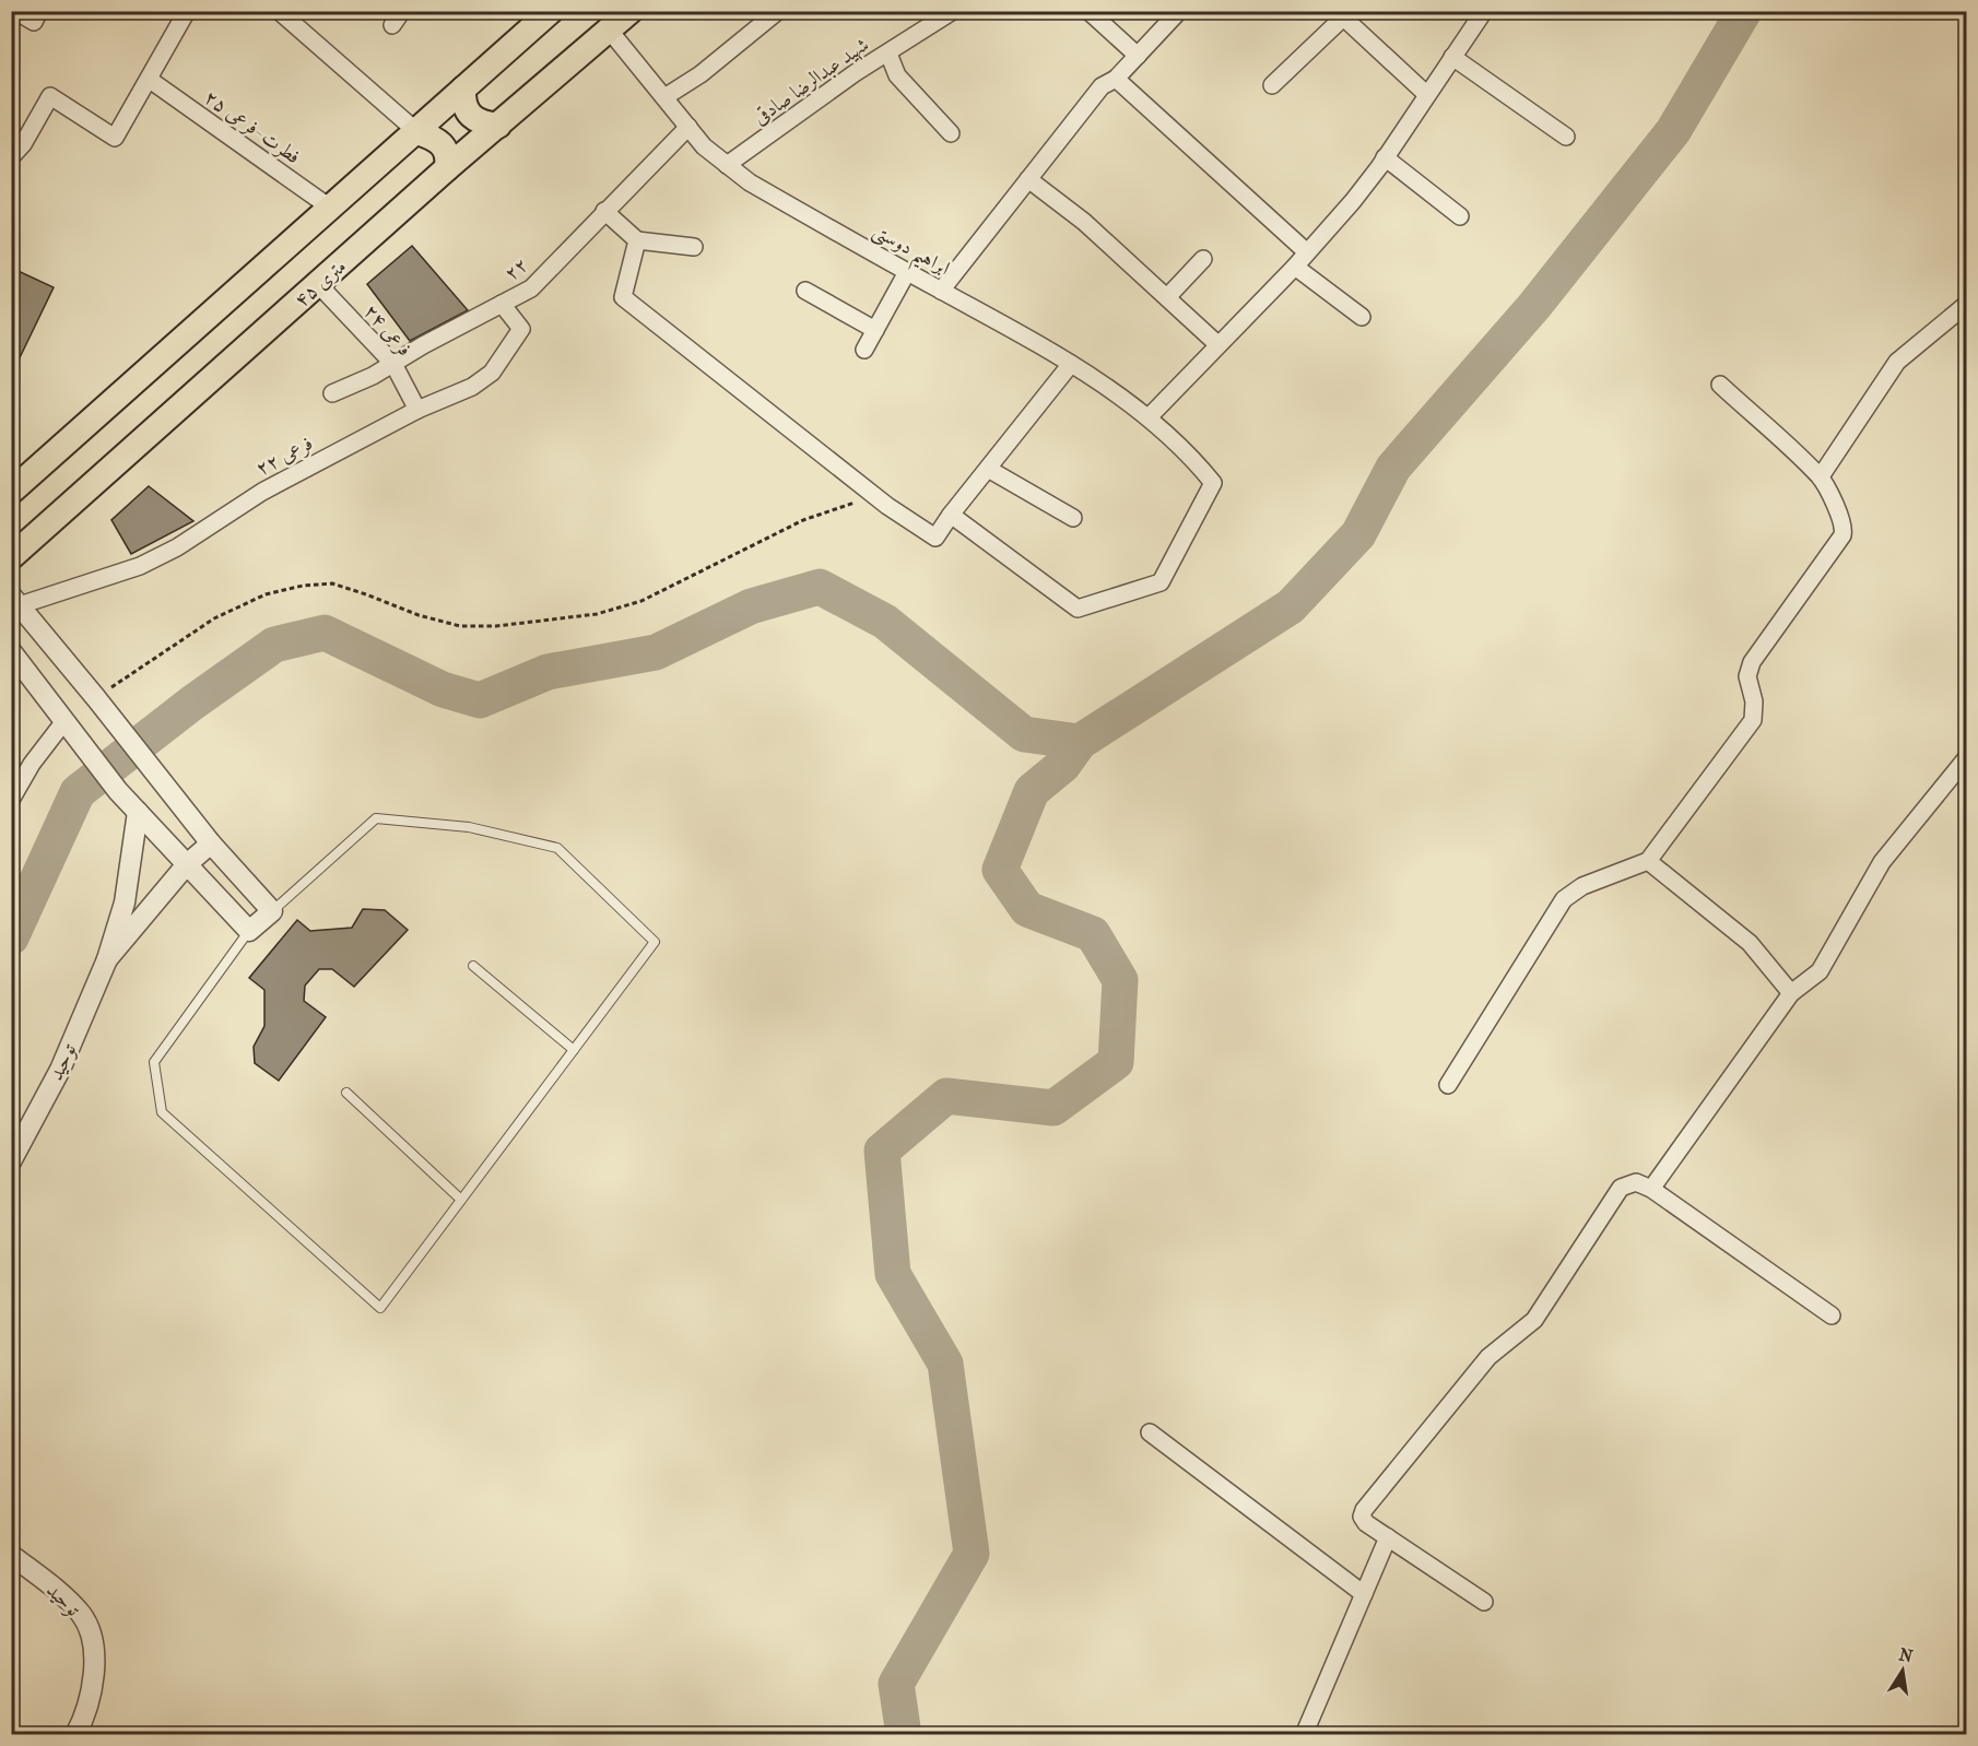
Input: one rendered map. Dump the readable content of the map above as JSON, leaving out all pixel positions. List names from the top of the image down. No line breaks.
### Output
{"streets":{"main road":["۴۵ متری"],"street":["شهید عبدالرضا صادقی","فطرت -فرعی ۲۵","ابراهیم دوستی","۲۲","فرعی ۲۴","فرعی ۲۲","توحید"]},"crossings":[["شهید عبدالرضا صادقی","ابراهیم دوستی"],["ابراهیم دوستی","۲۲"],["ابراهیم دوستی","۴۵ متری"],["۲۲","فرعی ۲۴"],["۲۲","فرعی ۲۲"],["۴۵ متری","فرعی ۲۴"],["فرعی ۲۴","فرعی ۲۲"]],"north":"top"}
